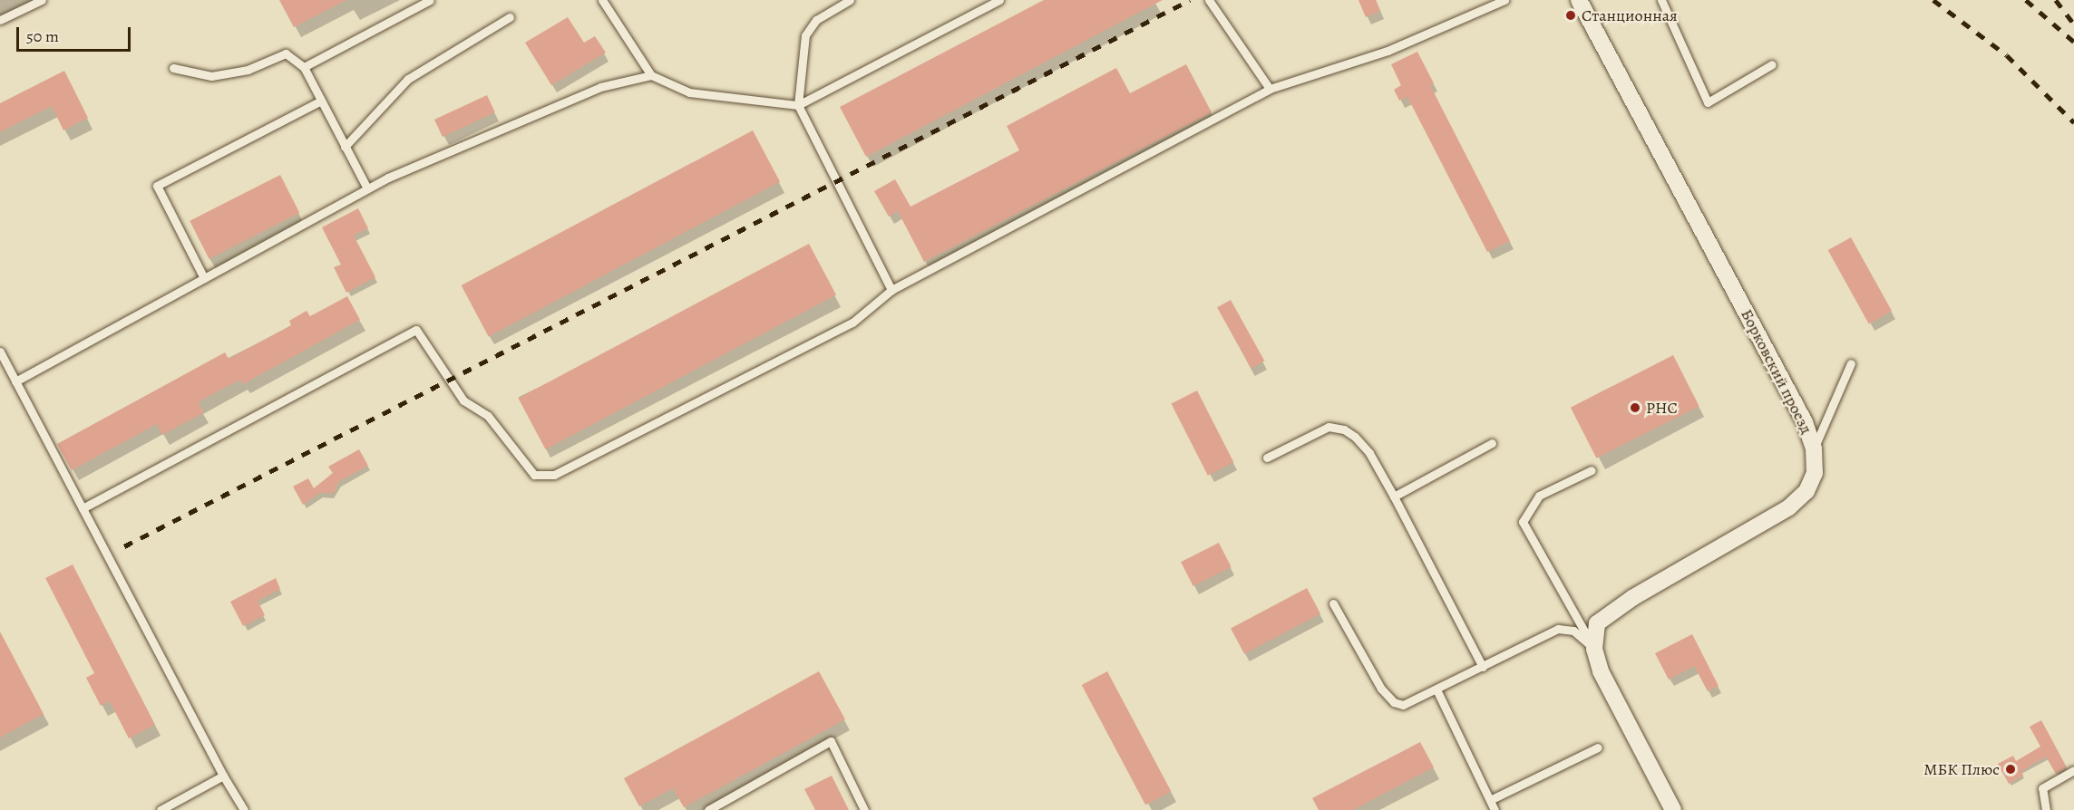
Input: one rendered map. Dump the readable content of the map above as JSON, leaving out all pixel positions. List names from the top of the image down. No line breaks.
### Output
{"streets":{"street":["Борковский проезд"]},"places":["Станционная","РНС","МБК Плюс"],"scale_bar":"50 m"}
